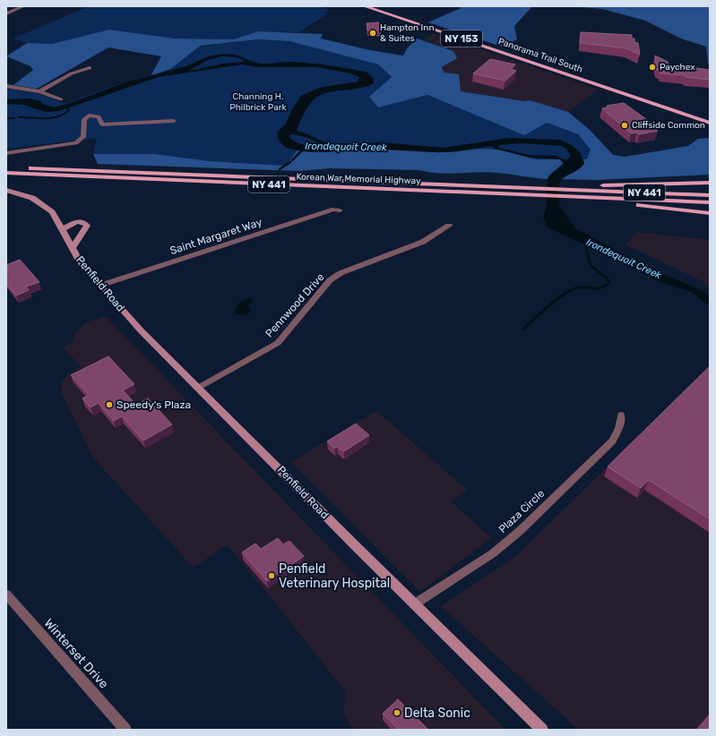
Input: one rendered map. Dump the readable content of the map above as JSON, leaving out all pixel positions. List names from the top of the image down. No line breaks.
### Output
{"streets":{"main road":["NY 153","Panorama Trail South","Korean War Memorial Highway","NY 441"],"street":["Saint Margaret Way","Penfield Road","Pennwood Drive","Plaza Circle","Winterset Drive"]},"crossings":[["Saint Margaret Way","Penfield Road"],["Penfield Road","Pennwood Drive"],["Penfield Road","Plaza Circle"]],"water":["Irondequoit Creek"],"parks":["Channing H. Philbrick Park"],"places":["Hampton Inn & Suites","Paychex","Cliffside Common","Speedy's Plaza","Penfield Veterinary Hospital","Delta Sonic"]}
